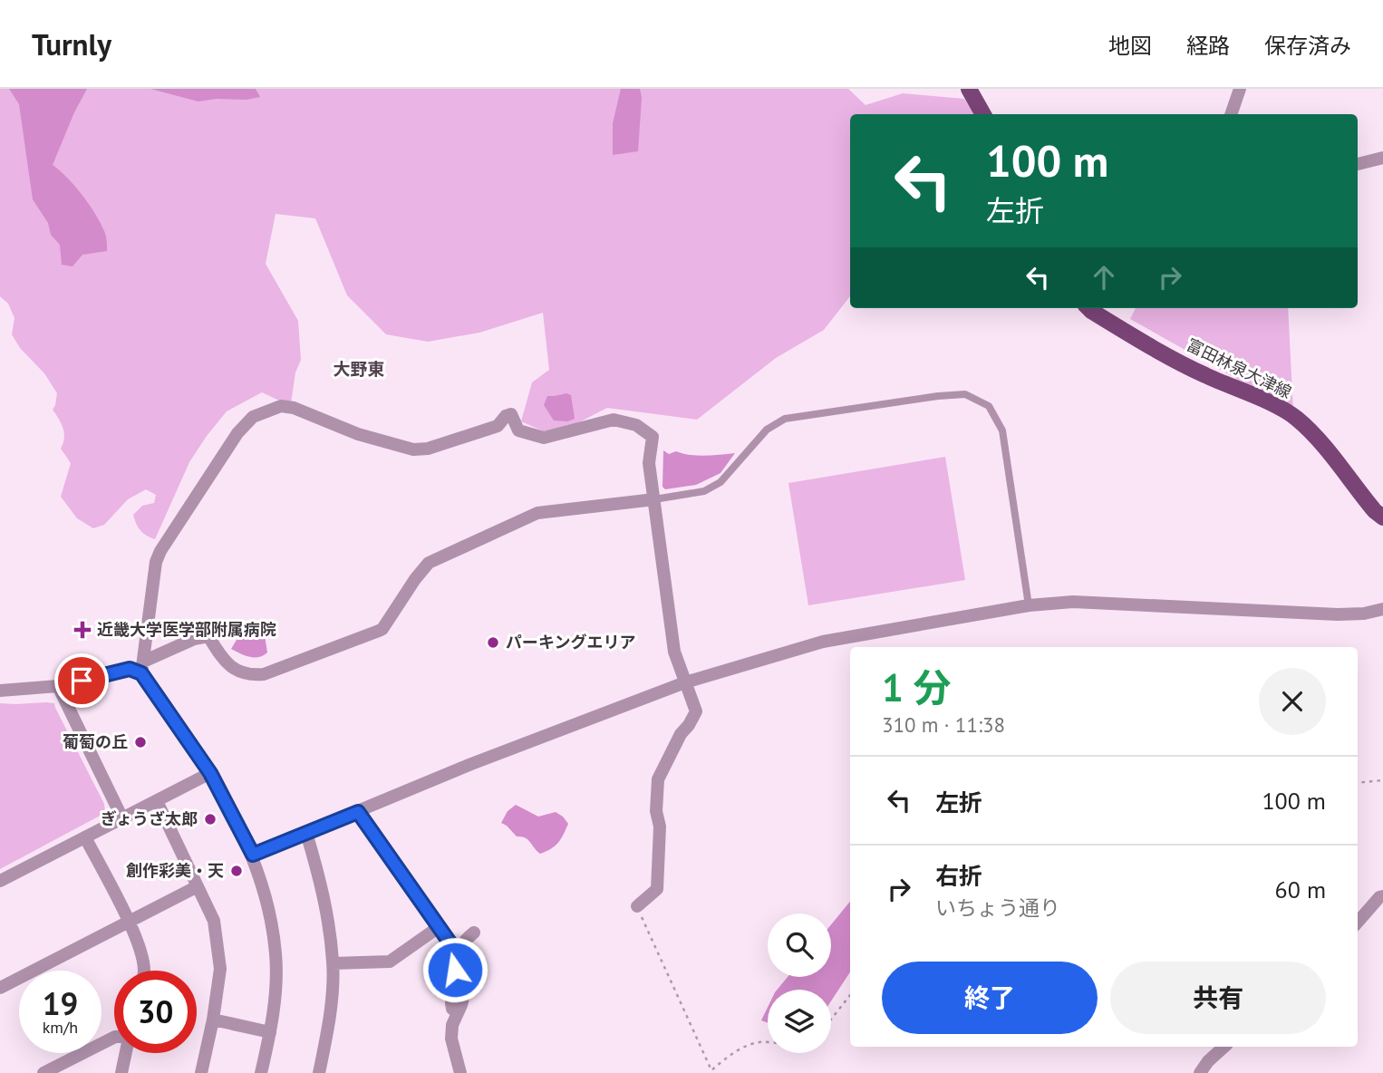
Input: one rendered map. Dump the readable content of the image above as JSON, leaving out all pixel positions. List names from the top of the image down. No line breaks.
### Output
{"streets":{"main road":["富田林泉大津線"]},"districts":["大野東"],"places":{"health":["近畿大学医学部附属病院"],"other":["パーキングエリア","葡萄の丘","ぎょうざ太郎","創作彩美・天"]},"page":{"header":"Turnly","nav":["地図","経路","保存済み"],"turn":["100 m","左折"],"heading":["1 分","310 m · 11:38"],"list":[{"name":"左折","value":"100 m"},{"name":"右折","note":"いちょう通り","value":"60 m"}],"buttons":["終了","共有"],"speed":"19 km/h","limit":"30"}}
